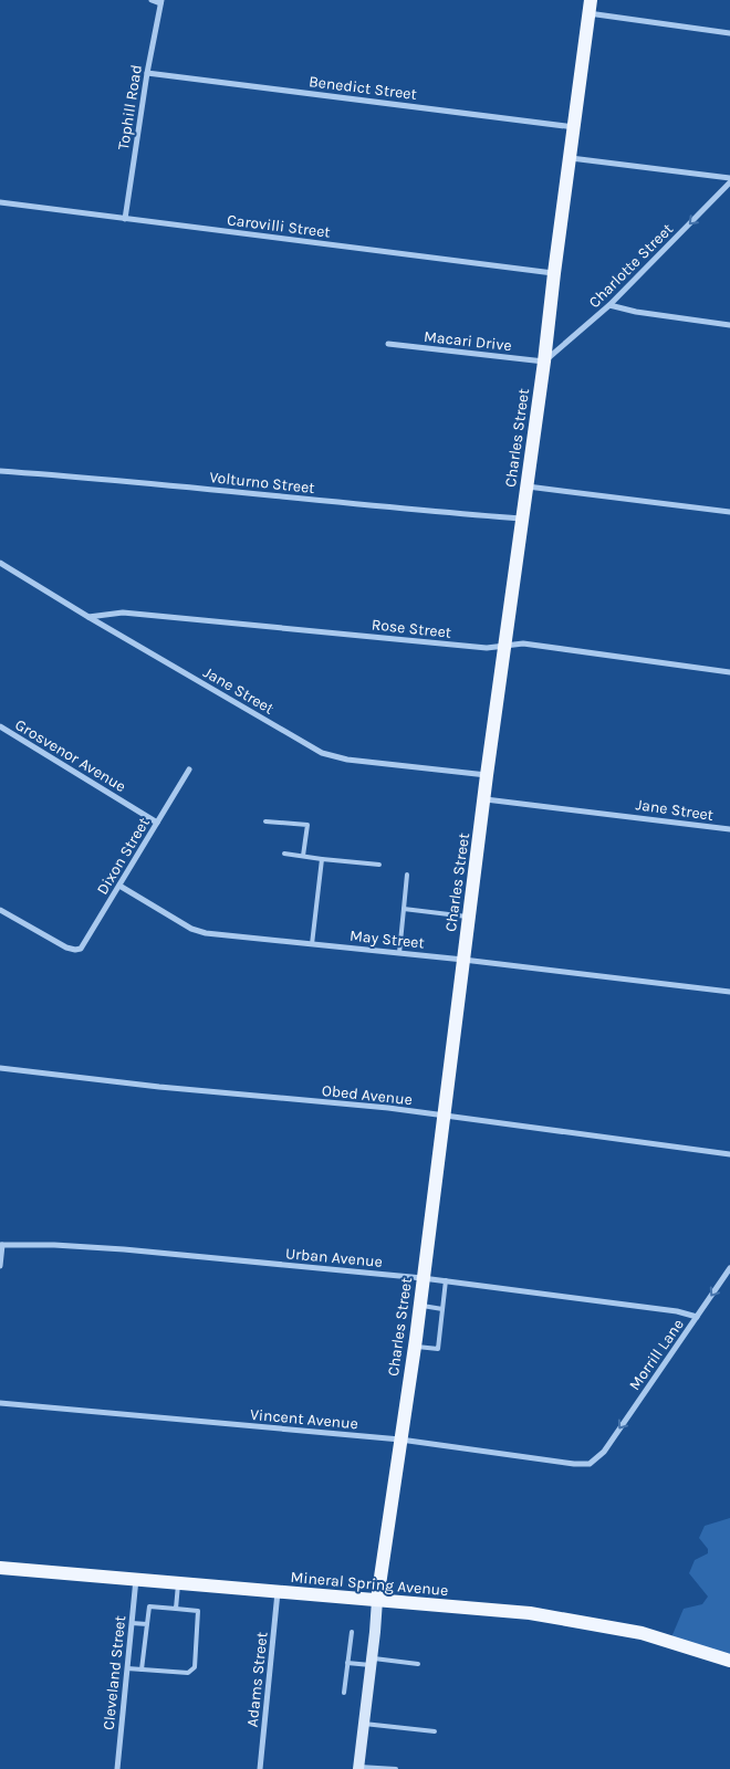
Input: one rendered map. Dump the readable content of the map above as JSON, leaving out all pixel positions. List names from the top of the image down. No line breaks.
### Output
{"streets":{"main road":["Charles Street","Mineral Spring Avenue"],"street":["Benedict Street","Tophill Road","Carovilli Street","Charlotte Street","Macari Drive","Volturno Street","Rose Street","Jane Street","Grosvenor Avenue","Dixon Street","May Street","Obed Avenue","Urban Avenue","Morrill Lane","Vincent Avenue","Cleveland Street","Adams Street"]},"crossings":[["Benedict Street","Tophill Road"],["Benedict Street","Charles Street"],["Tophill Road","Carovilli Street"],["Carovilli Street","Charles Street"],["Charlotte Street","Macari Drive"],["Charlotte Street","Charles Street"],["Macari Drive","Charles Street"],["Charles Street","Volturno Street"],["Charles Street","Rose Street"],["Charles Street","Jane Street"],["Charles Street","May Street"],["Charles Street","Obed Avenue"],["Charles Street","Urban Avenue"],["Charles Street","Vincent Avenue"],["Charles Street","Mineral Spring Avenue"],["Rose Street","Jane Street"],["Grosvenor Avenue","Dixon Street"],["Dixon Street","May Street"],["Urban Avenue","Morrill Lane"],["Morrill Lane","Vincent Avenue"],["Mineral Spring Avenue","Cleveland Street"],["Mineral Spring Avenue","Adams Street"]],"one_way":["Charlotte Street","Morrill Lane"]}
